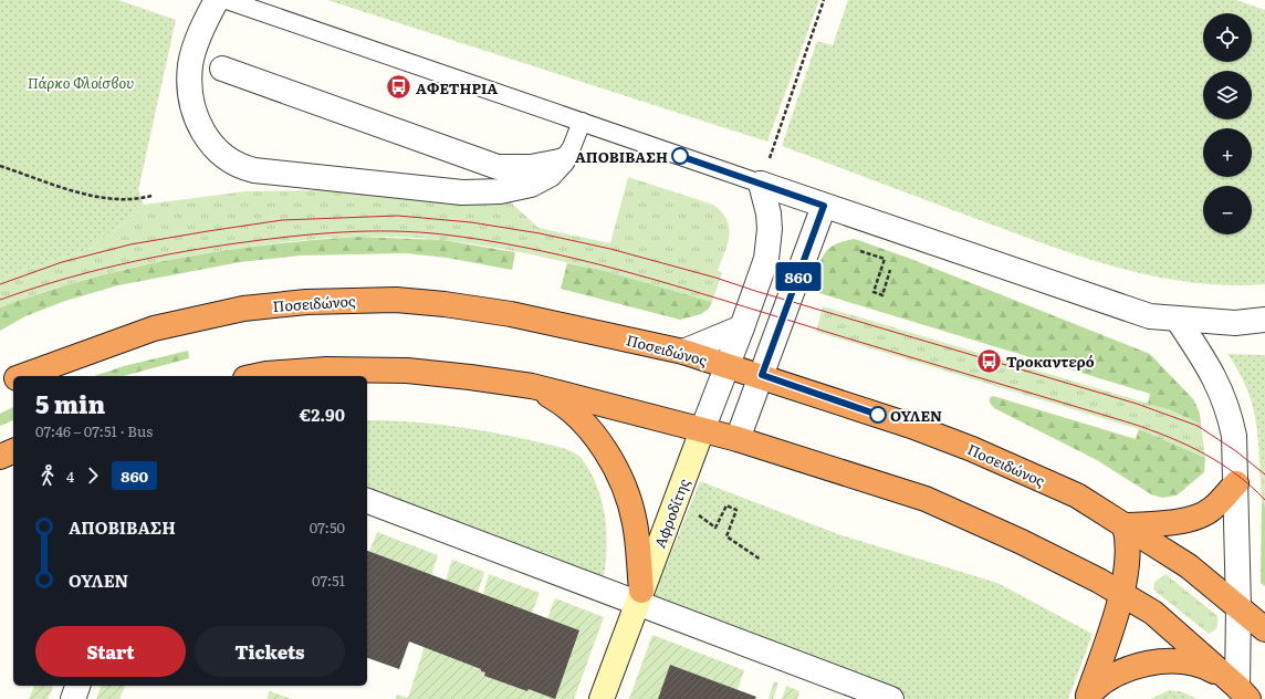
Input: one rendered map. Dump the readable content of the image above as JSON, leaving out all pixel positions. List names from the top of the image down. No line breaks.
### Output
{"streets":{"highway":["Ποσειδώνος"],"street":["Αφροδίτης"]},"crossings":[["Ποσειδώνος","Αφροδίτης"]],"parks":["Πάρκο Φλοίσβου"],"places":{"bus stop":["ΑΦΕΤΗΡΙΑ","Τροκαντερό"],"other":["ΑΠΟΒΙΒΑΣΗ","ΟΥΛΕΝ"]},"lines":["bus line 860"],"page":{"on_map":"860","map_buttons":["+","−"],"heading":["5 min","07:46 – 07:51 · Bus","€2.90"],"legs":["4","860"],"list":[{"name":"ΑΠΟΒΙΒΑΣΗ","value":"07:50"},{"name":"ΟΥΛΕΝ","value":"07:51"}],"buttons":["Start","Tickets"]}}
